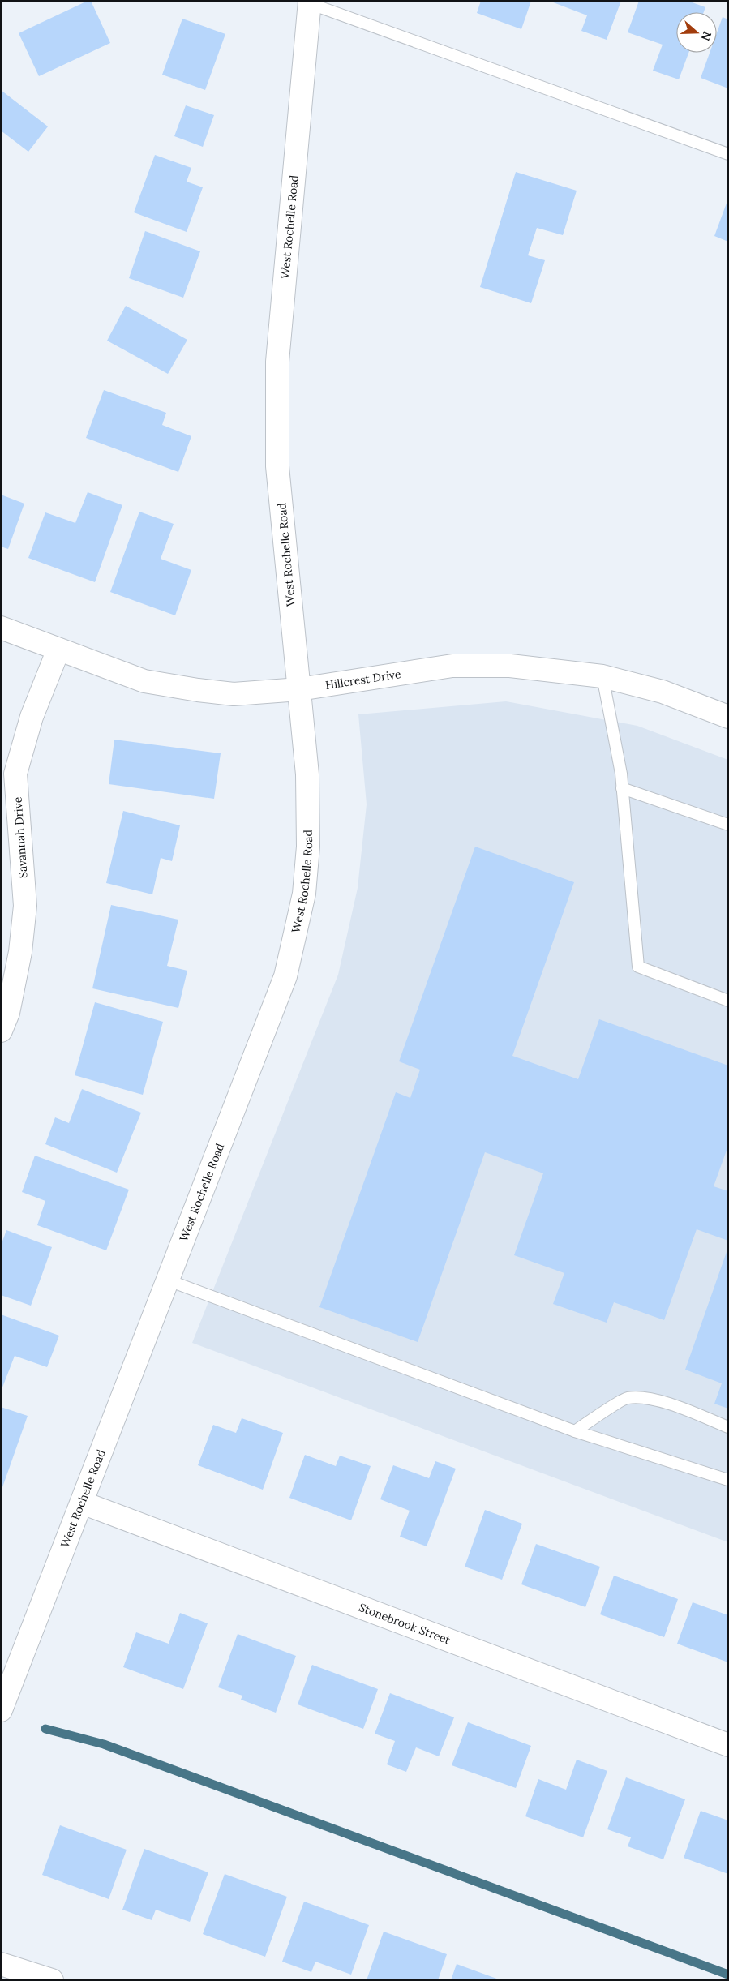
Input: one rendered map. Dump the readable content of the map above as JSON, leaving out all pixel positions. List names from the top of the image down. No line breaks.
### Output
{"streets":{"street":["West Rochelle Road","Hillcrest Drive","Savannah Drive","Stonebrook Street"]},"crossings":[["West Rochelle Road","Hillcrest Drive"],["West Rochelle Road","Stonebrook Street"],["Hillcrest Drive","Savannah Drive"]],"north":"right"}
